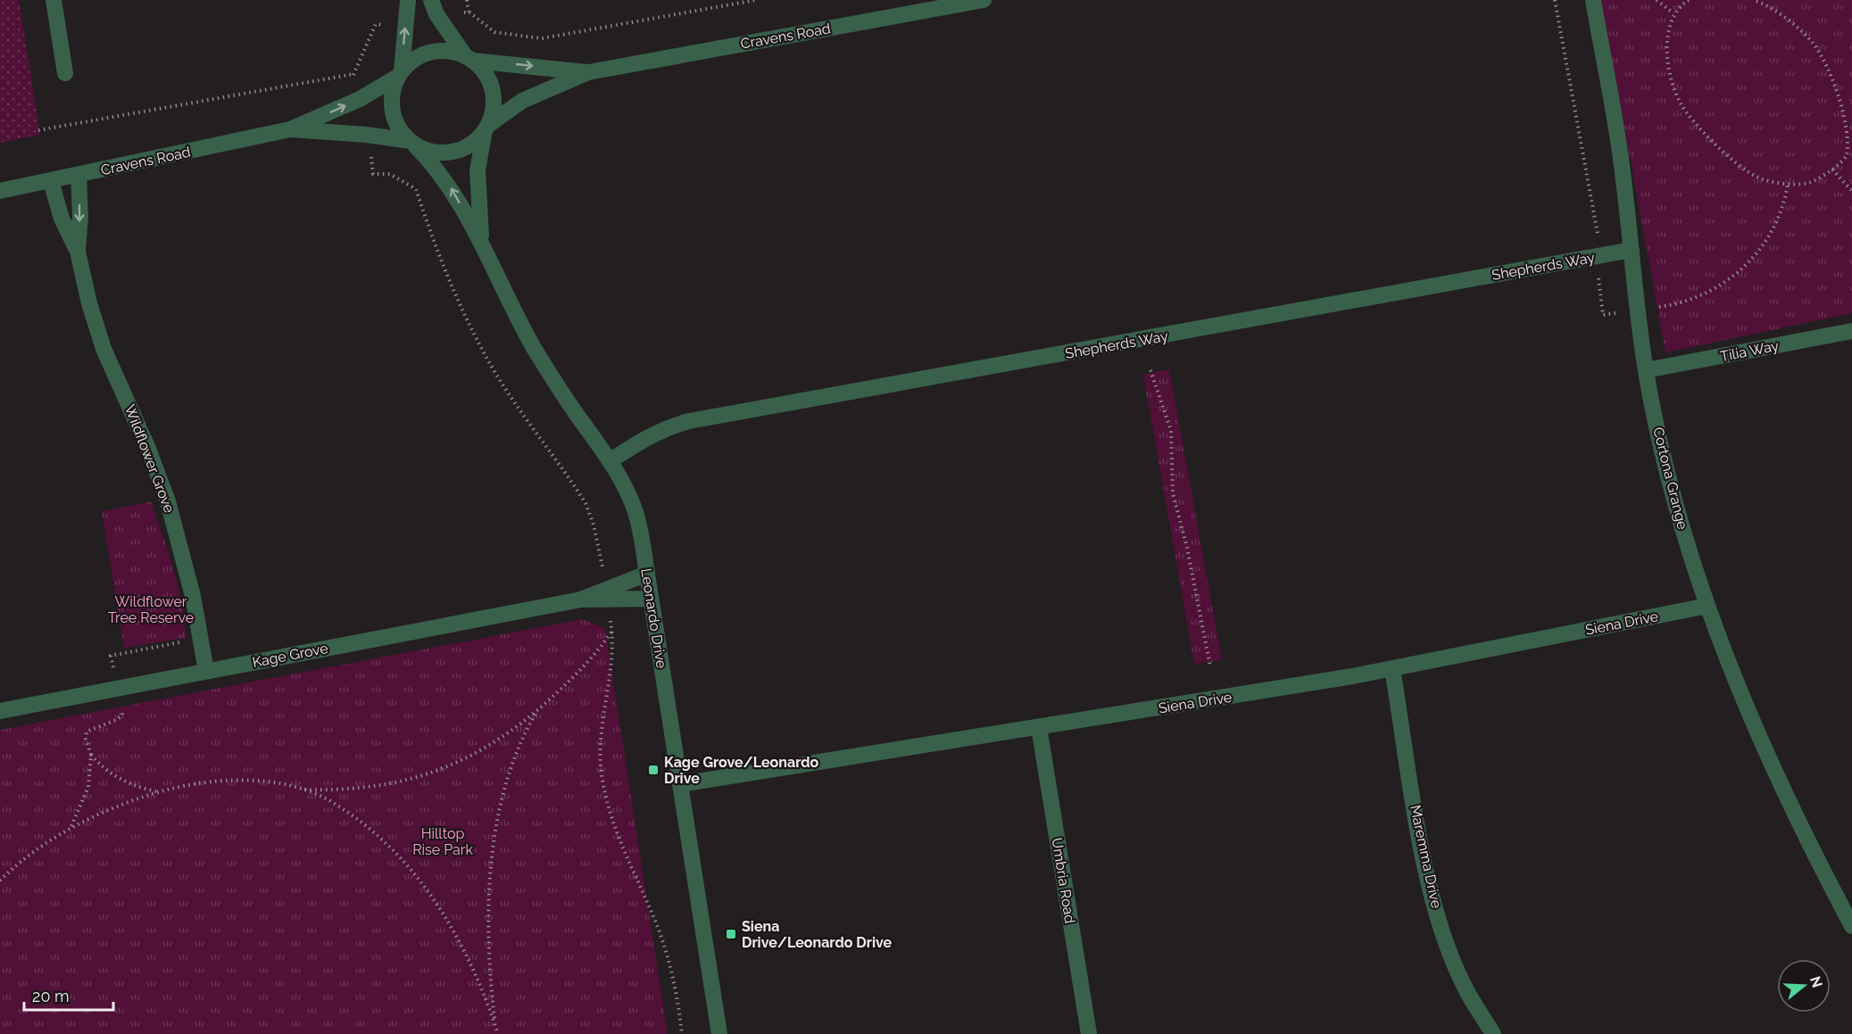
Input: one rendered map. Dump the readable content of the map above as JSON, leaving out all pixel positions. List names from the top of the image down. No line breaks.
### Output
{"streets":{"street":["Cravens Road","Shepherds Way","Tilia Way","Wildflower Grove","Cortona Grange","Leonardo Drive","Siena Drive","Kage Grove","Maremma Drive","Umbria Road"]},"crossings":[["Cravens Road","Wildflower Grove"],["Cravens Road","Leonardo Drive"],["Shepherds Way","Cortona Grange"],["Shepherds Way","Leonardo Drive"],["Tilia Way","Cortona Grange"],["Wildflower Grove","Kage Grove"],["Cortona Grange","Siena Drive"],["Leonardo Drive","Siena Drive"],["Leonardo Drive","Kage Grove"],["Siena Drive","Maremma Drive"],["Siena Drive","Umbria Road"]],"parks":["Wildflower Tree Reserve","Hilltop Rise Park"],"places":{"transit":["Kage Grove/Leonardo Drive","Siena Drive/Leonardo Drive"]},"scale_bar":"20 m","north":"right"}
